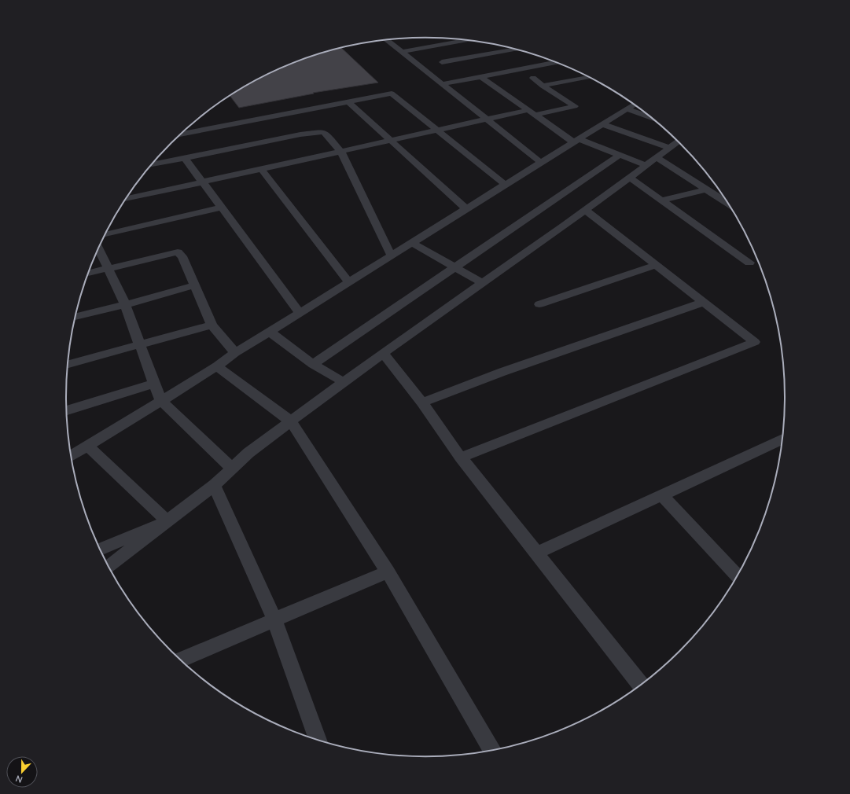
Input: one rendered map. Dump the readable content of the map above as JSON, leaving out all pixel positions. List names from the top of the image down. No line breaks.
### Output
{"north":"bottom"}
